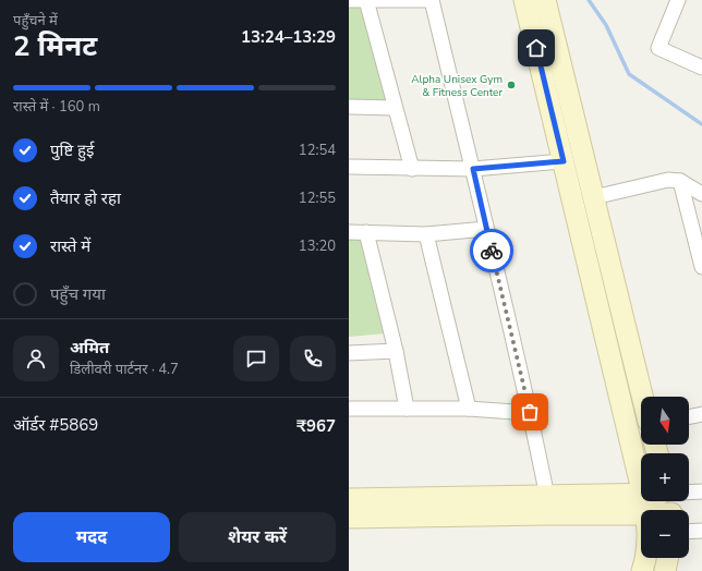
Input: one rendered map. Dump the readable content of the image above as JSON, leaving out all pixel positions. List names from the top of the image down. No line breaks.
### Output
{"places":["Alpha Unisex Gym & Fitness Center"],"north":"bottom","page":{"heading":["2 मिनट","पहुँचने में","13:24–13:29"],"panel":["अमित","डिलीवरी पार्टनर · 4.7","ऑर्डर #5869","₹967"],"bar":"रास्ते में · 160 m","list":[["पुष्टि हुई","12:54"],["तैयार हो रहा","12:55"],["रास्ते में","13:20"],"पहुँच गया"],"map_buttons":["+","−"],"buttons":["मदद","शेयर करें"]}}
